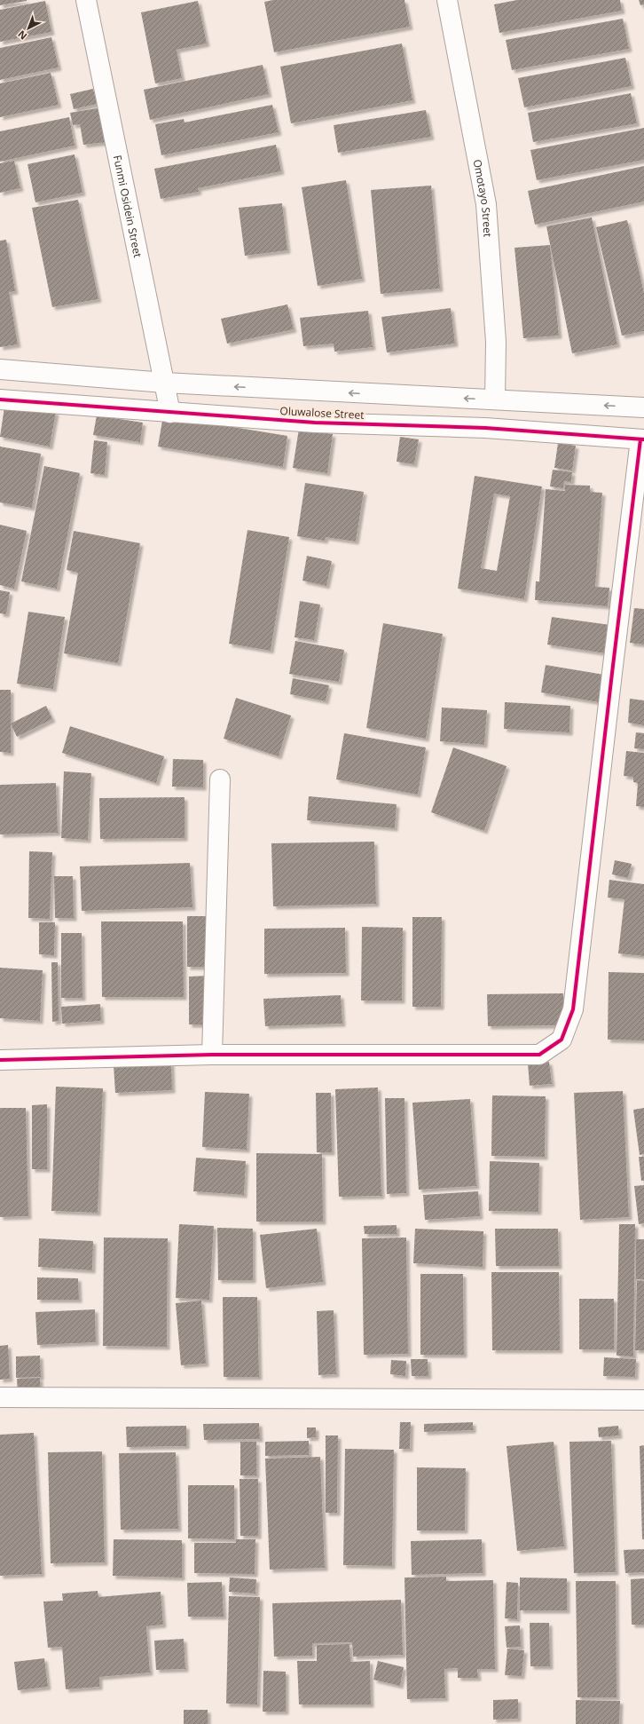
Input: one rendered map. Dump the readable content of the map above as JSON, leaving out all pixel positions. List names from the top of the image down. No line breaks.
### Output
{"streets":{"street":["Omotayo Street","Funmi Osidein Street","Oluwalose Street"]},"crossings":[["Omotayo Street","Oluwalose Street"],["Funmi Osidein Street","Oluwalose Street"]],"north":"bottom left"}
